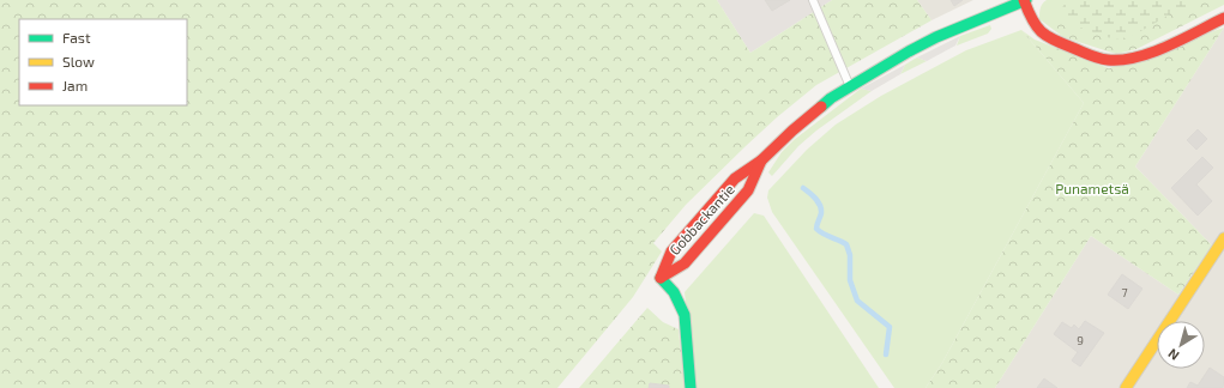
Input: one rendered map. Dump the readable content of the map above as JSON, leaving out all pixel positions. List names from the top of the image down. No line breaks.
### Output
{"streets":{"street":["Gobbackantie"]},"parks":["Punametsä"],"house_numbers":["7","9"],"legend":["Fast","Slow","Jam"],"north":"bottom left"}
